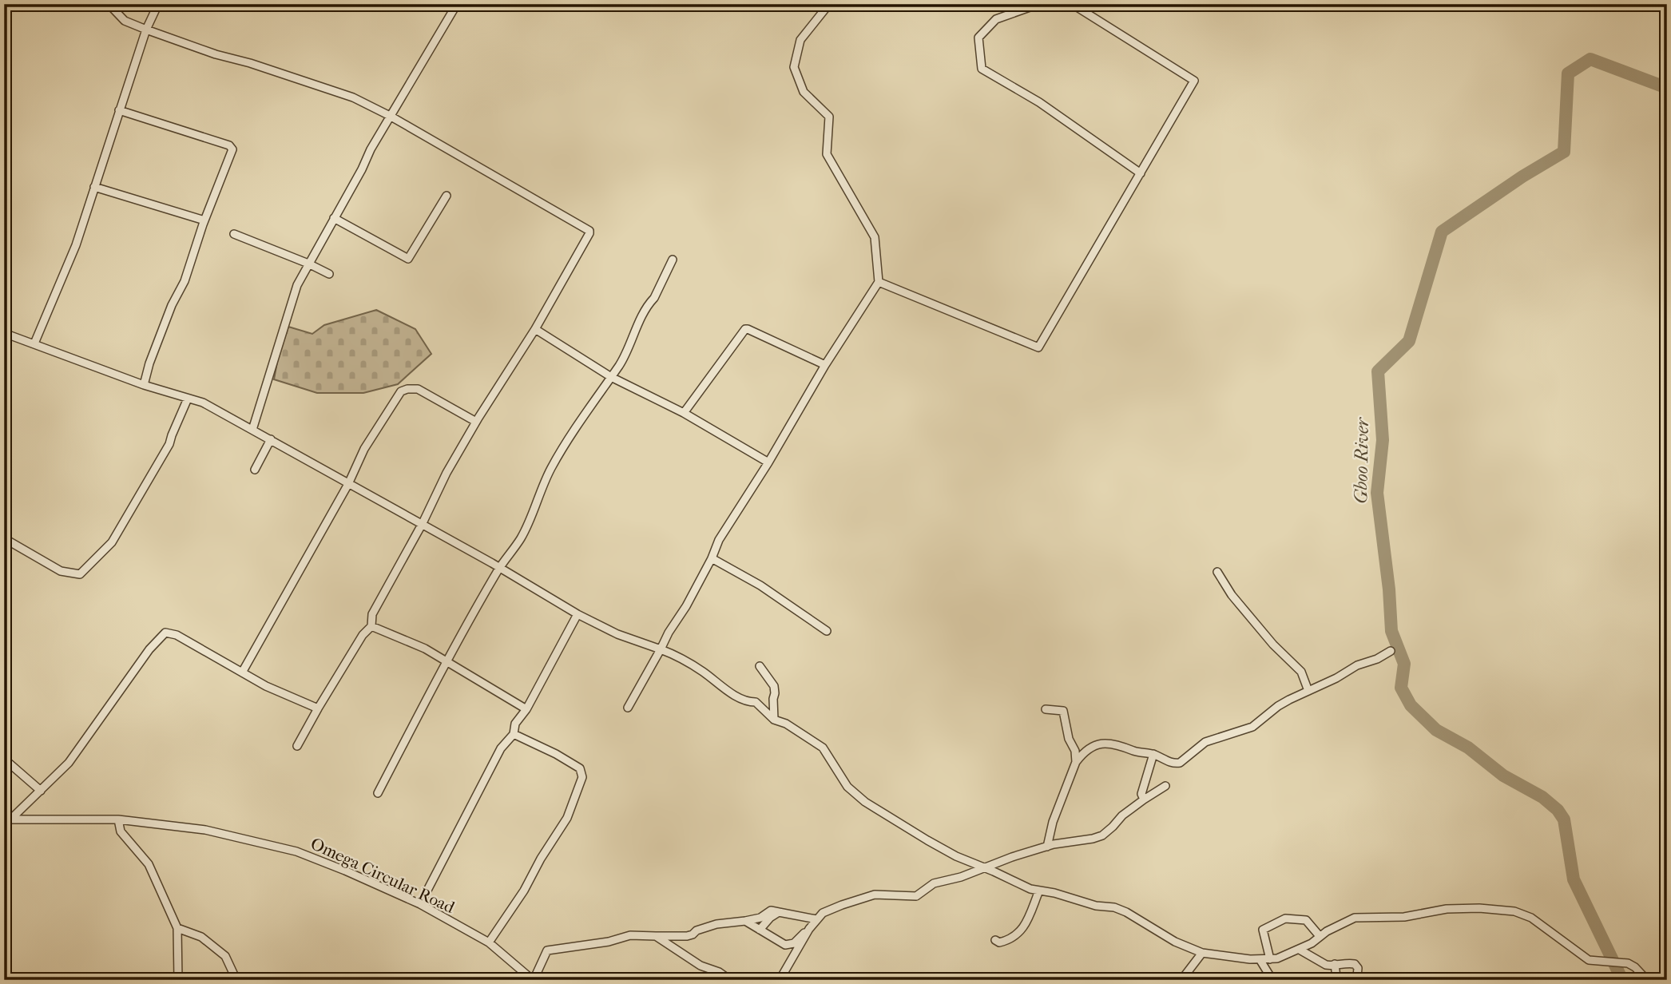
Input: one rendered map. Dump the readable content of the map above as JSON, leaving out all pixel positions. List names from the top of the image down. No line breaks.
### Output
{"streets":{"street":["Omega Circular Road"]},"water":["Gboo River"]}
